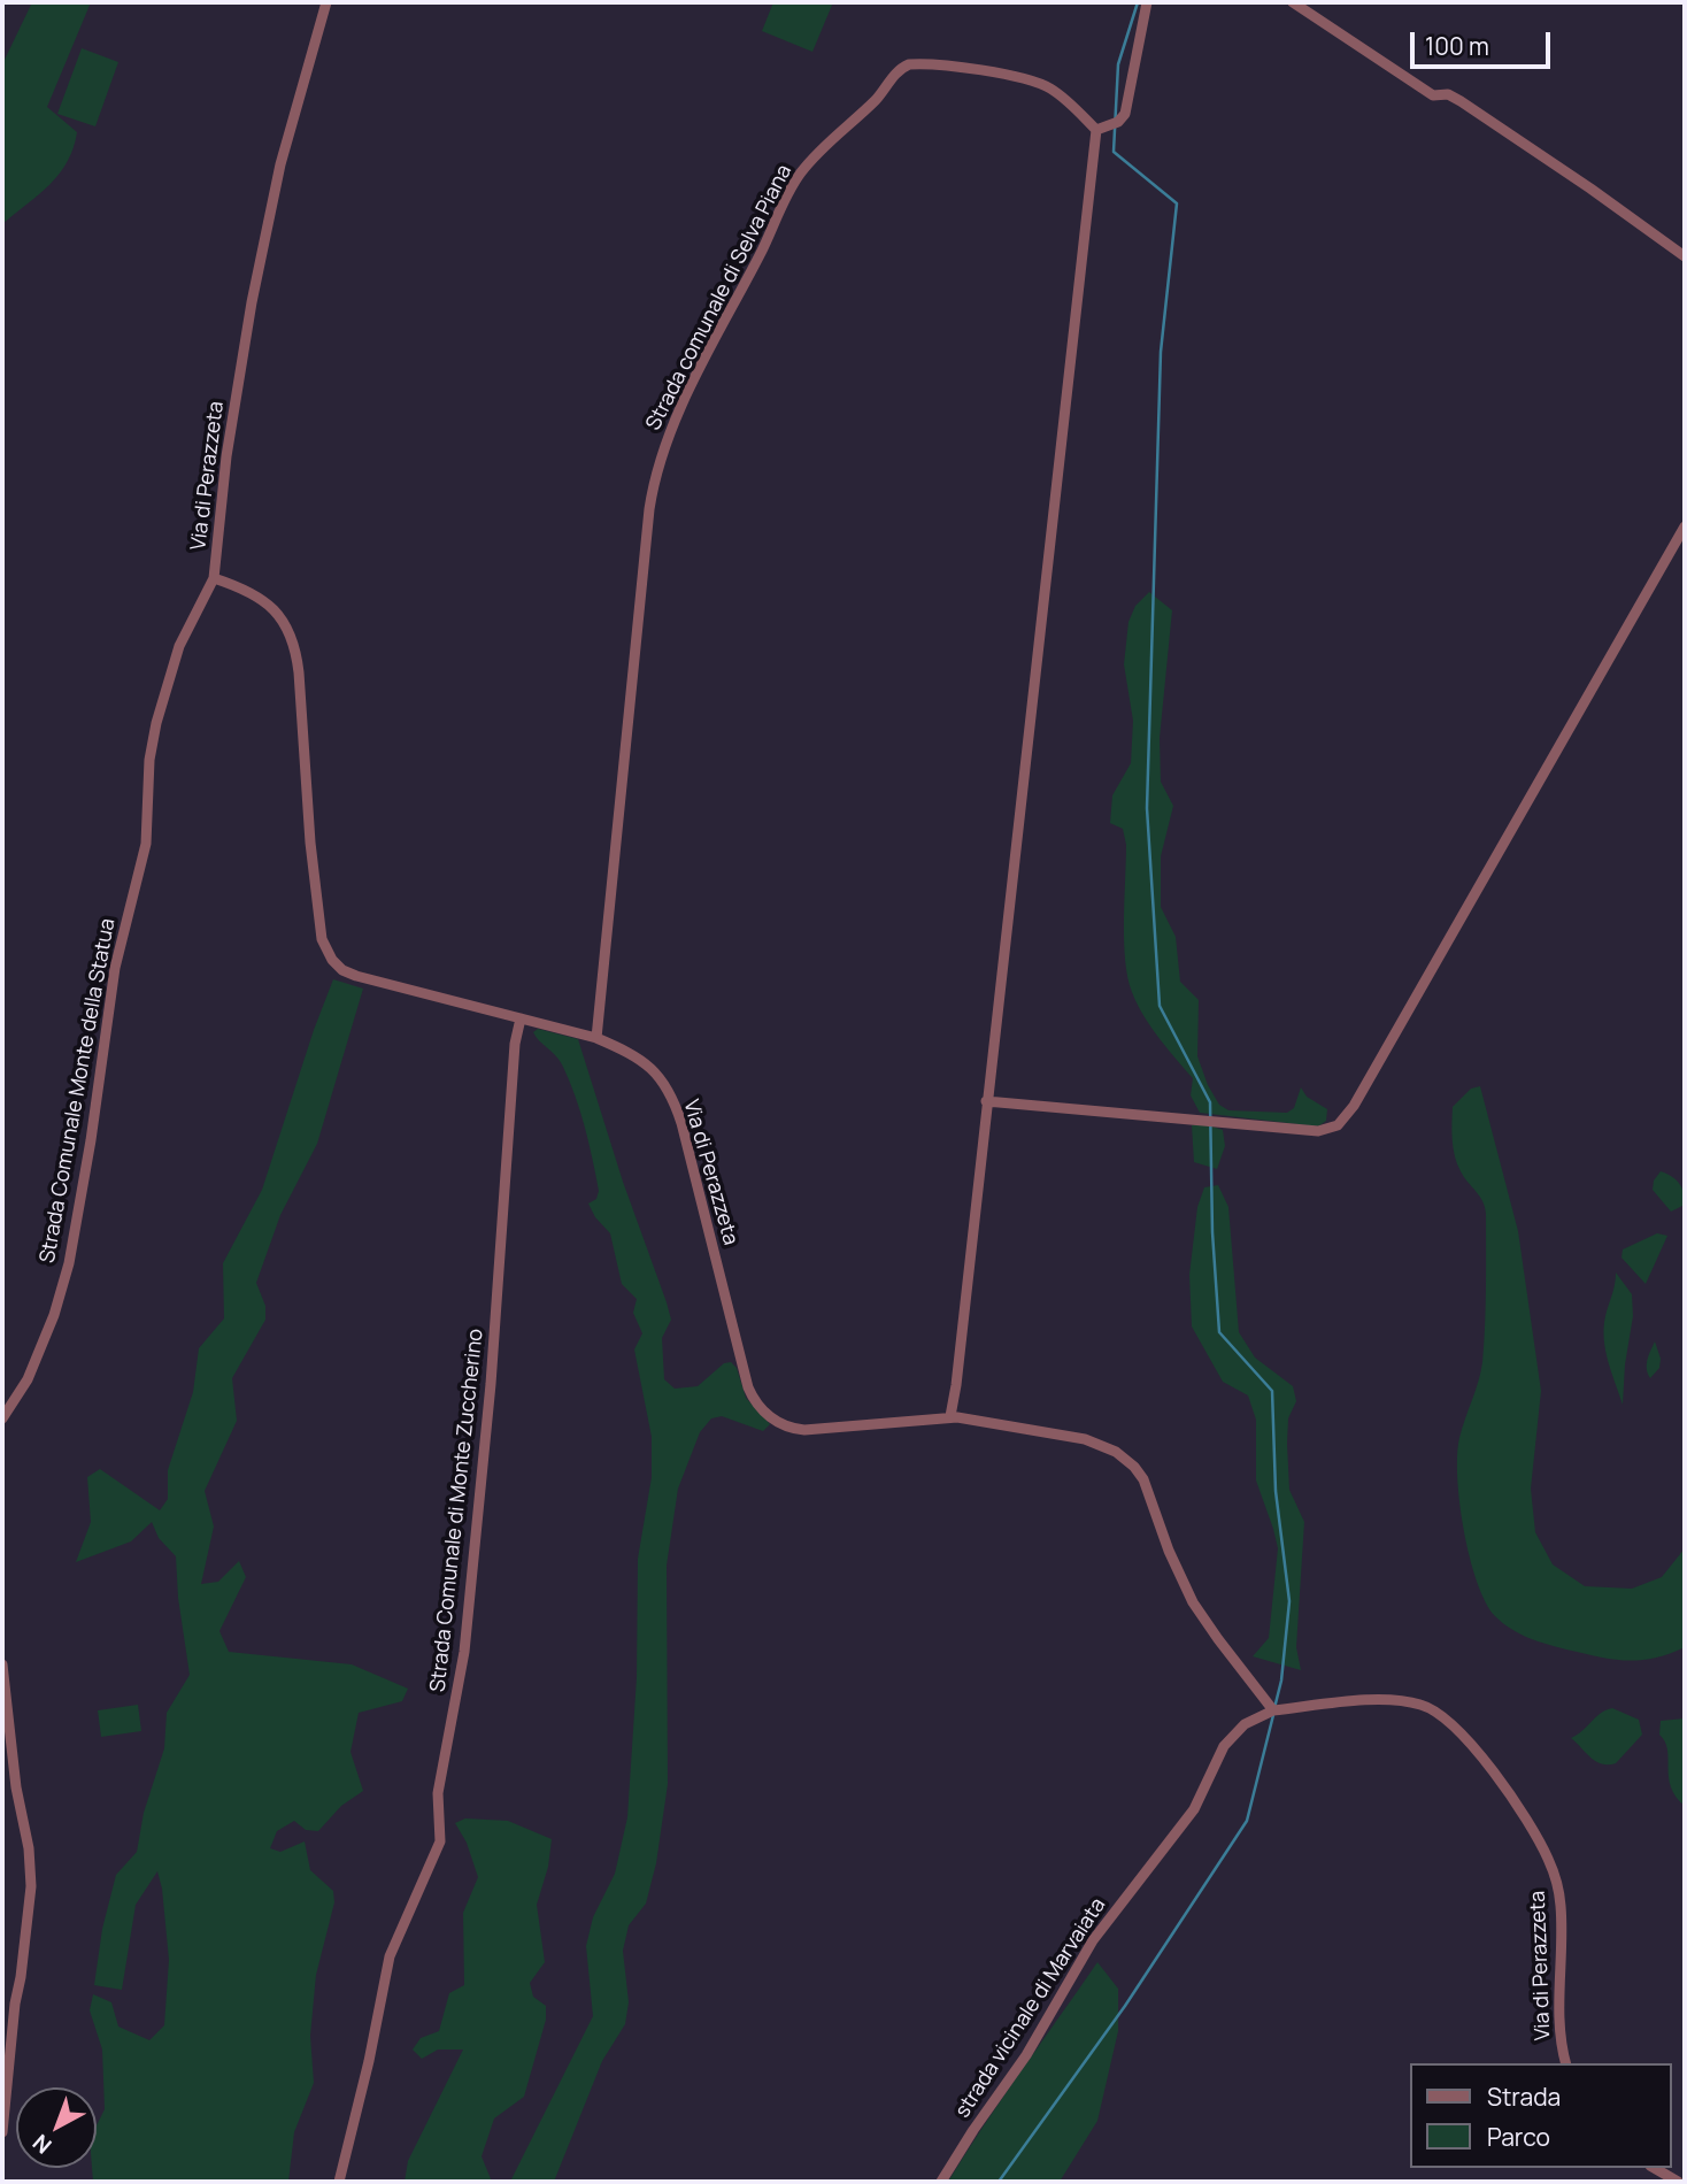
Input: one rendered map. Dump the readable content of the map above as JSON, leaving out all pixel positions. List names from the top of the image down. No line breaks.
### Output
{"streets":{"street":["Strada comunale di Selva Piana","Via di Perazzeta","Strada Comunale Monte della Statua","Strada Comunale di Monte Zuccherino","strada vicinale di Marvaiata"]},"crossings":[["Strada comunale di Selva Piana","Via di Perazzeta"],["Via di Perazzeta","Strada Comunale Monte della Statua"],["Via di Perazzeta","Strada Comunale di Monte Zuccherino"],["Via di Perazzeta","strada vicinale di Marvaiata"]],"legend":["Strada","Parco"],"scale_bar":"100 m","north":"bottom left"}
